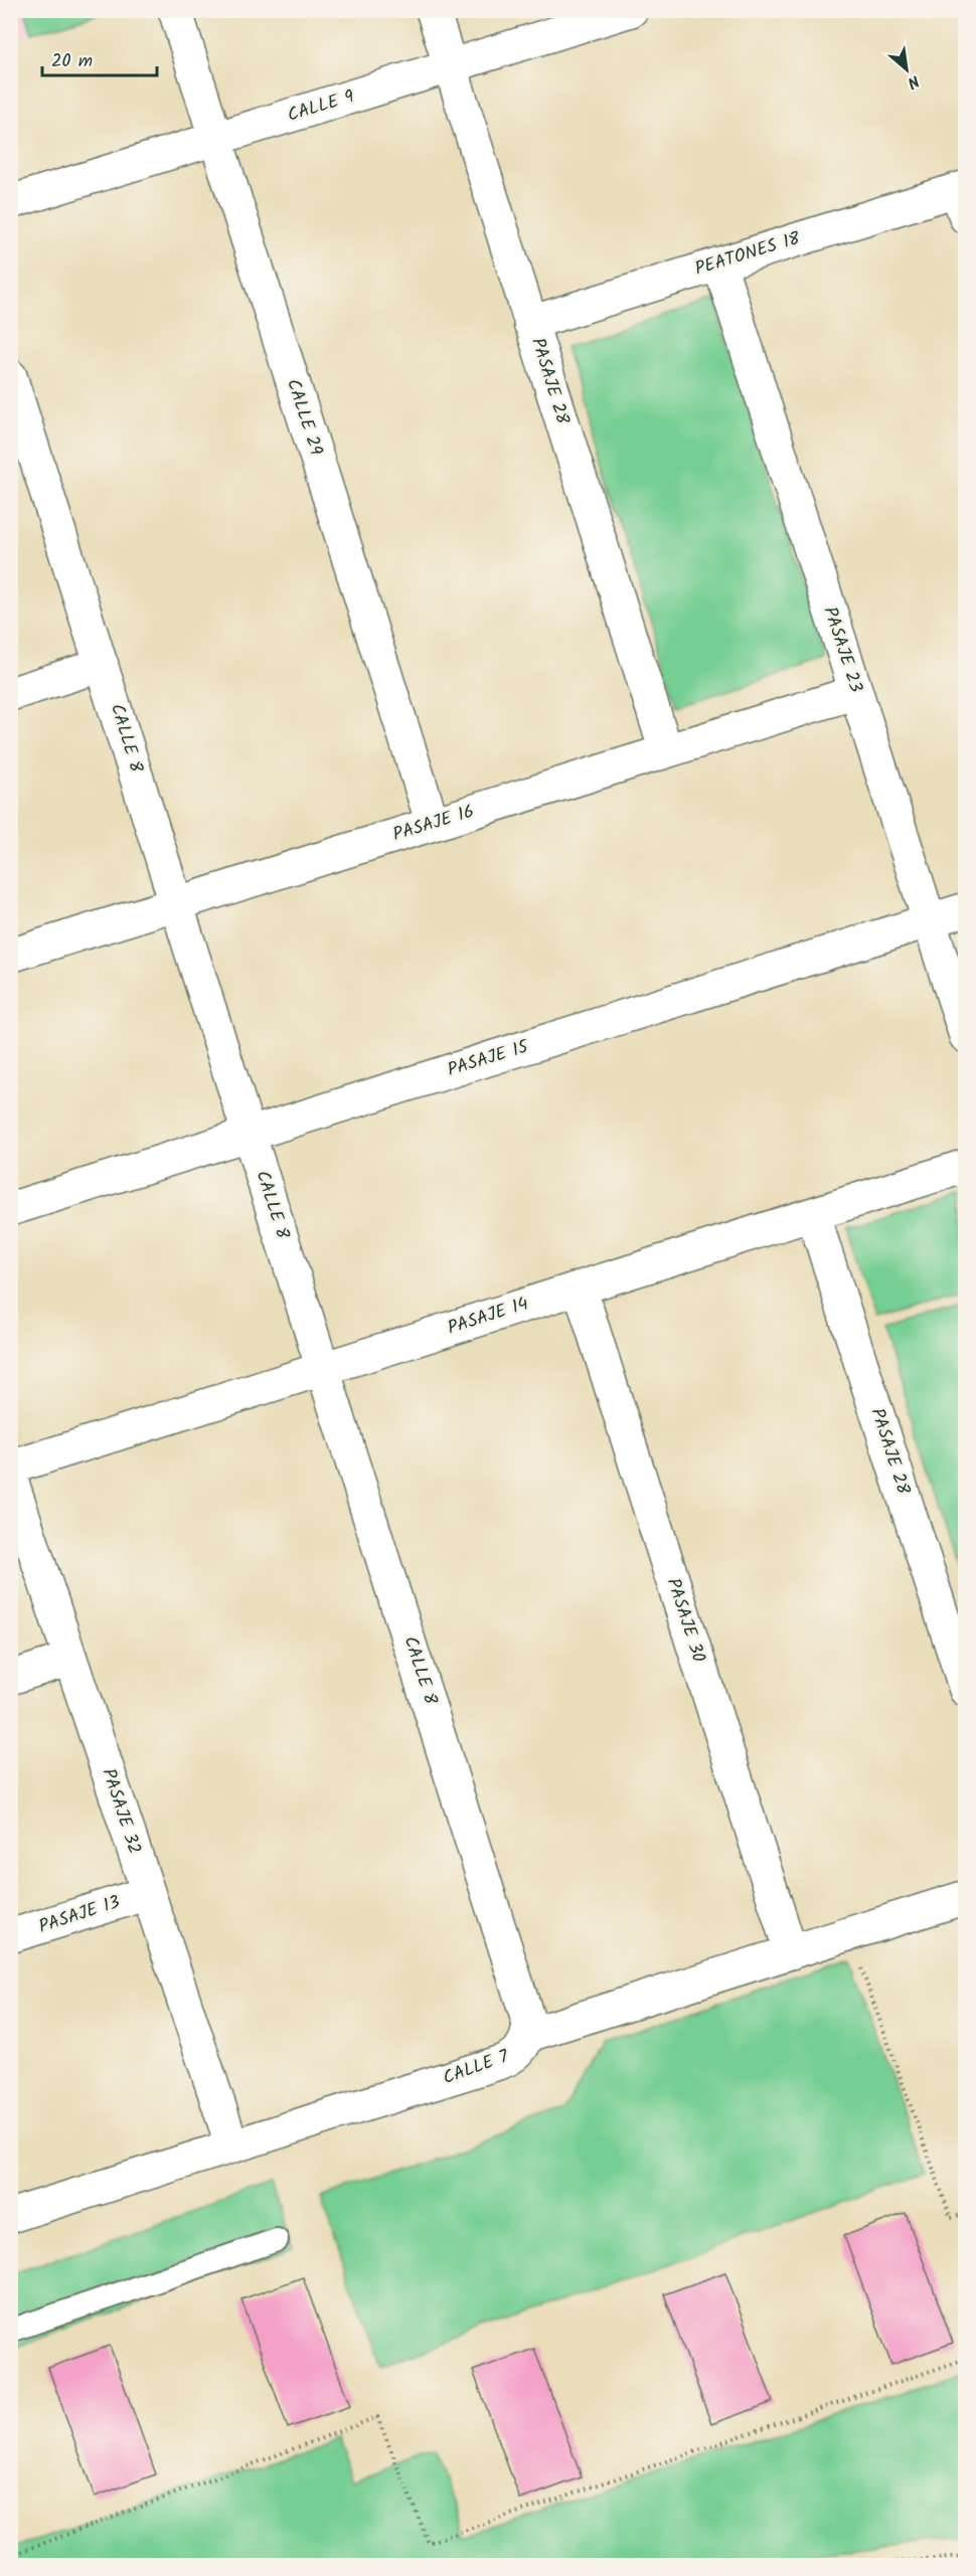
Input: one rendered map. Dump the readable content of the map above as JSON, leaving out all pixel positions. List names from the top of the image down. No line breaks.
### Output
{"streets":{"street":["CALLE 9","PEATONES 18","PASAJE 28","CALLE 29","PASAJE 23","CALLE 8","PASAJE 16","PASAJE 15","PASAJE 14","PASAJE 30","PASAJE 32","PASAJE 13","CALLE 7"]},"crossings":[["CALLE 9","PASAJE 28"],["CALLE 9","CALLE 29"],["PEATONES 18","PASAJE 28"],["PEATONES 18","PASAJE 23"],["PASAJE 28","PASAJE 16"],["PASAJE 28","PASAJE 14"],["CALLE 29","PASAJE 16"],["PASAJE 23","PASAJE 16"],["PASAJE 23","PASAJE 15"],["CALLE 8","PASAJE 16"],["CALLE 8","PASAJE 15"],["CALLE 8","PASAJE 14"],["CALLE 8","CALLE 7"],["PASAJE 14","PASAJE 30"],["PASAJE 30","CALLE 7"],["PASAJE 32","PASAJE 13"],["PASAJE 32","CALLE 7"]],"scale_bar":"20 m","north":"bottom right"}
